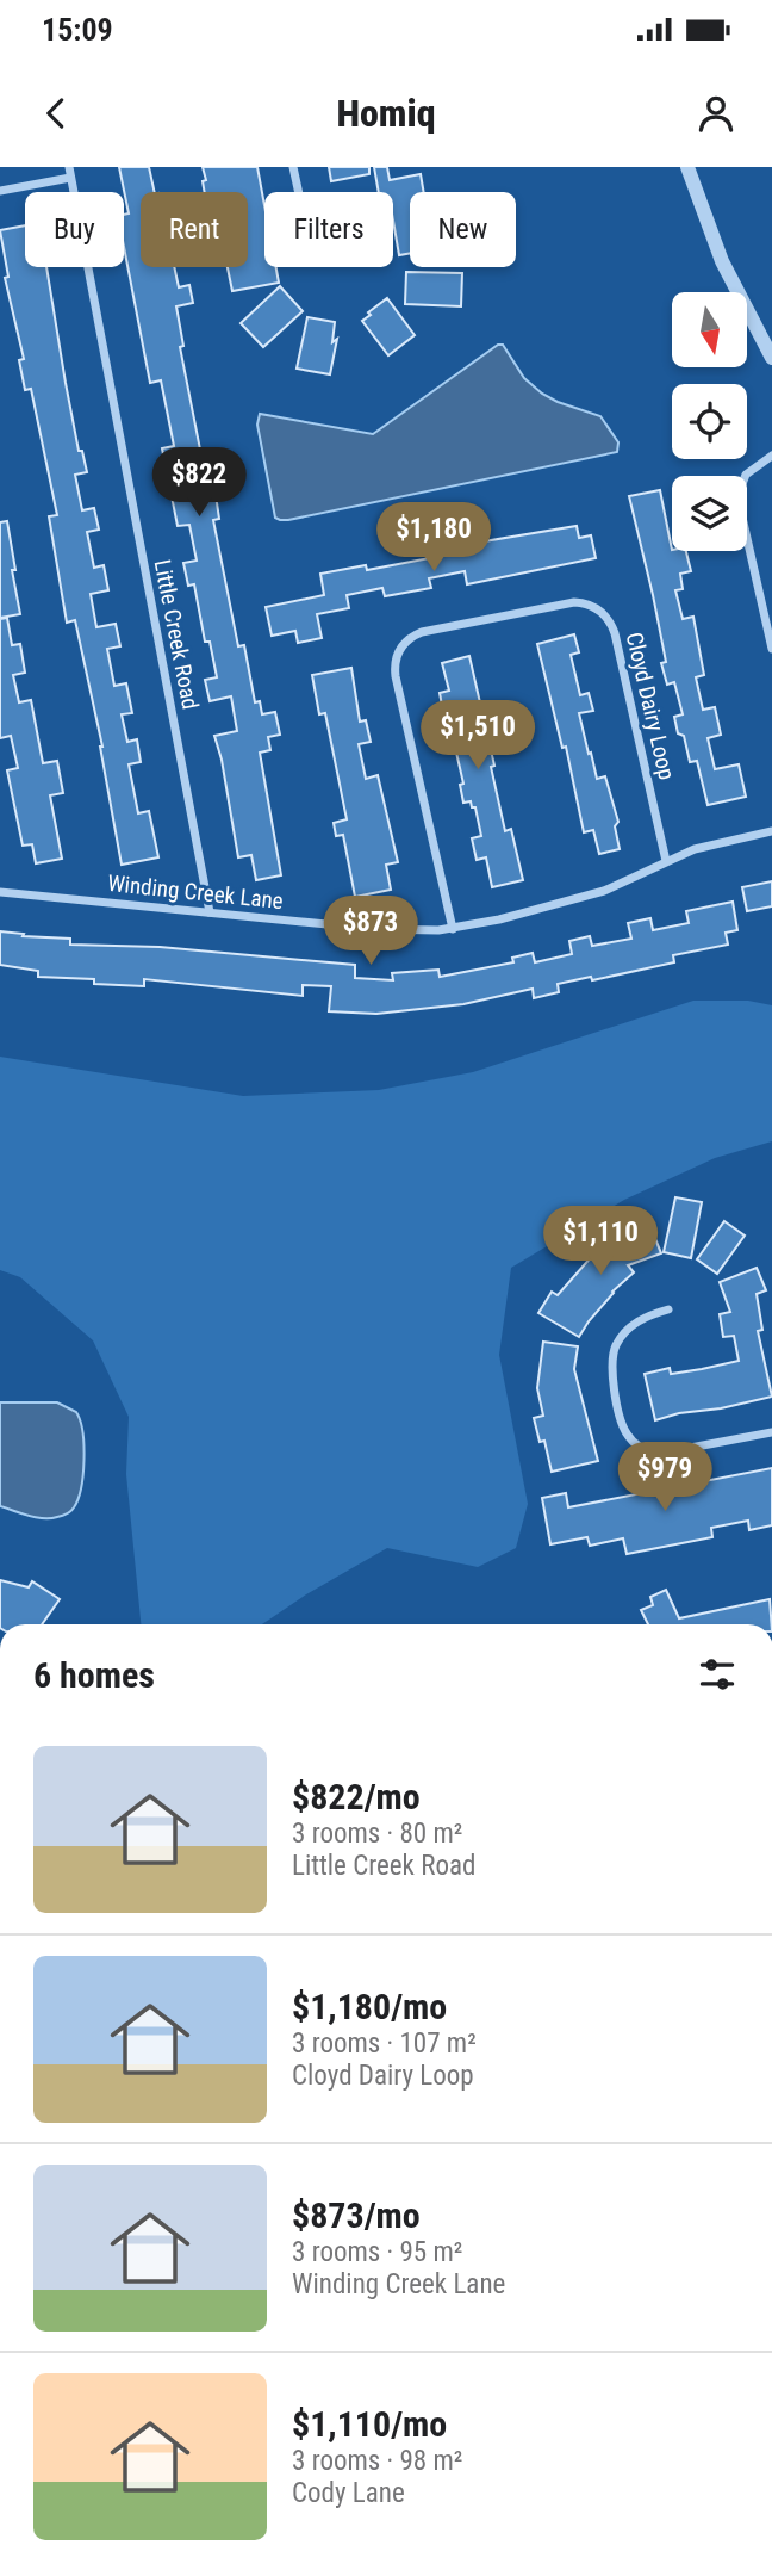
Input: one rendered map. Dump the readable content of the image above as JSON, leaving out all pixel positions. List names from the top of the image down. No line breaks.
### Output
{"streets":{"street":["Little Creek Road","Cloyd Dairy Loop","Winding Creek Lane"]},"crossings":[["Little Creek Road","Winding Creek Lane"],["Cloyd Dairy Loop","Winding Creek Lane"]],"north":"bottom","page":{"status":"15:09","header":"Homiq","chip":["Buy","Rent","Filters","New"],"price":["$822","$1,180","$1,510","$873","$1,110","$979"],"heading":"6 homes","list":[{"name":"$822/mo","note":"3 rooms · 80 m² · Little Creek Road"},{"name":"$1,180/mo","note":"3 rooms · 107 m² · Cloyd Dairy Loop"},{"name":"$873/mo","note":"3 rooms · 95 m² · Winding Creek Lane"},{"name":"$1,110/mo","note":"3 rooms · 98 m² · Cody Lane"}]}}
